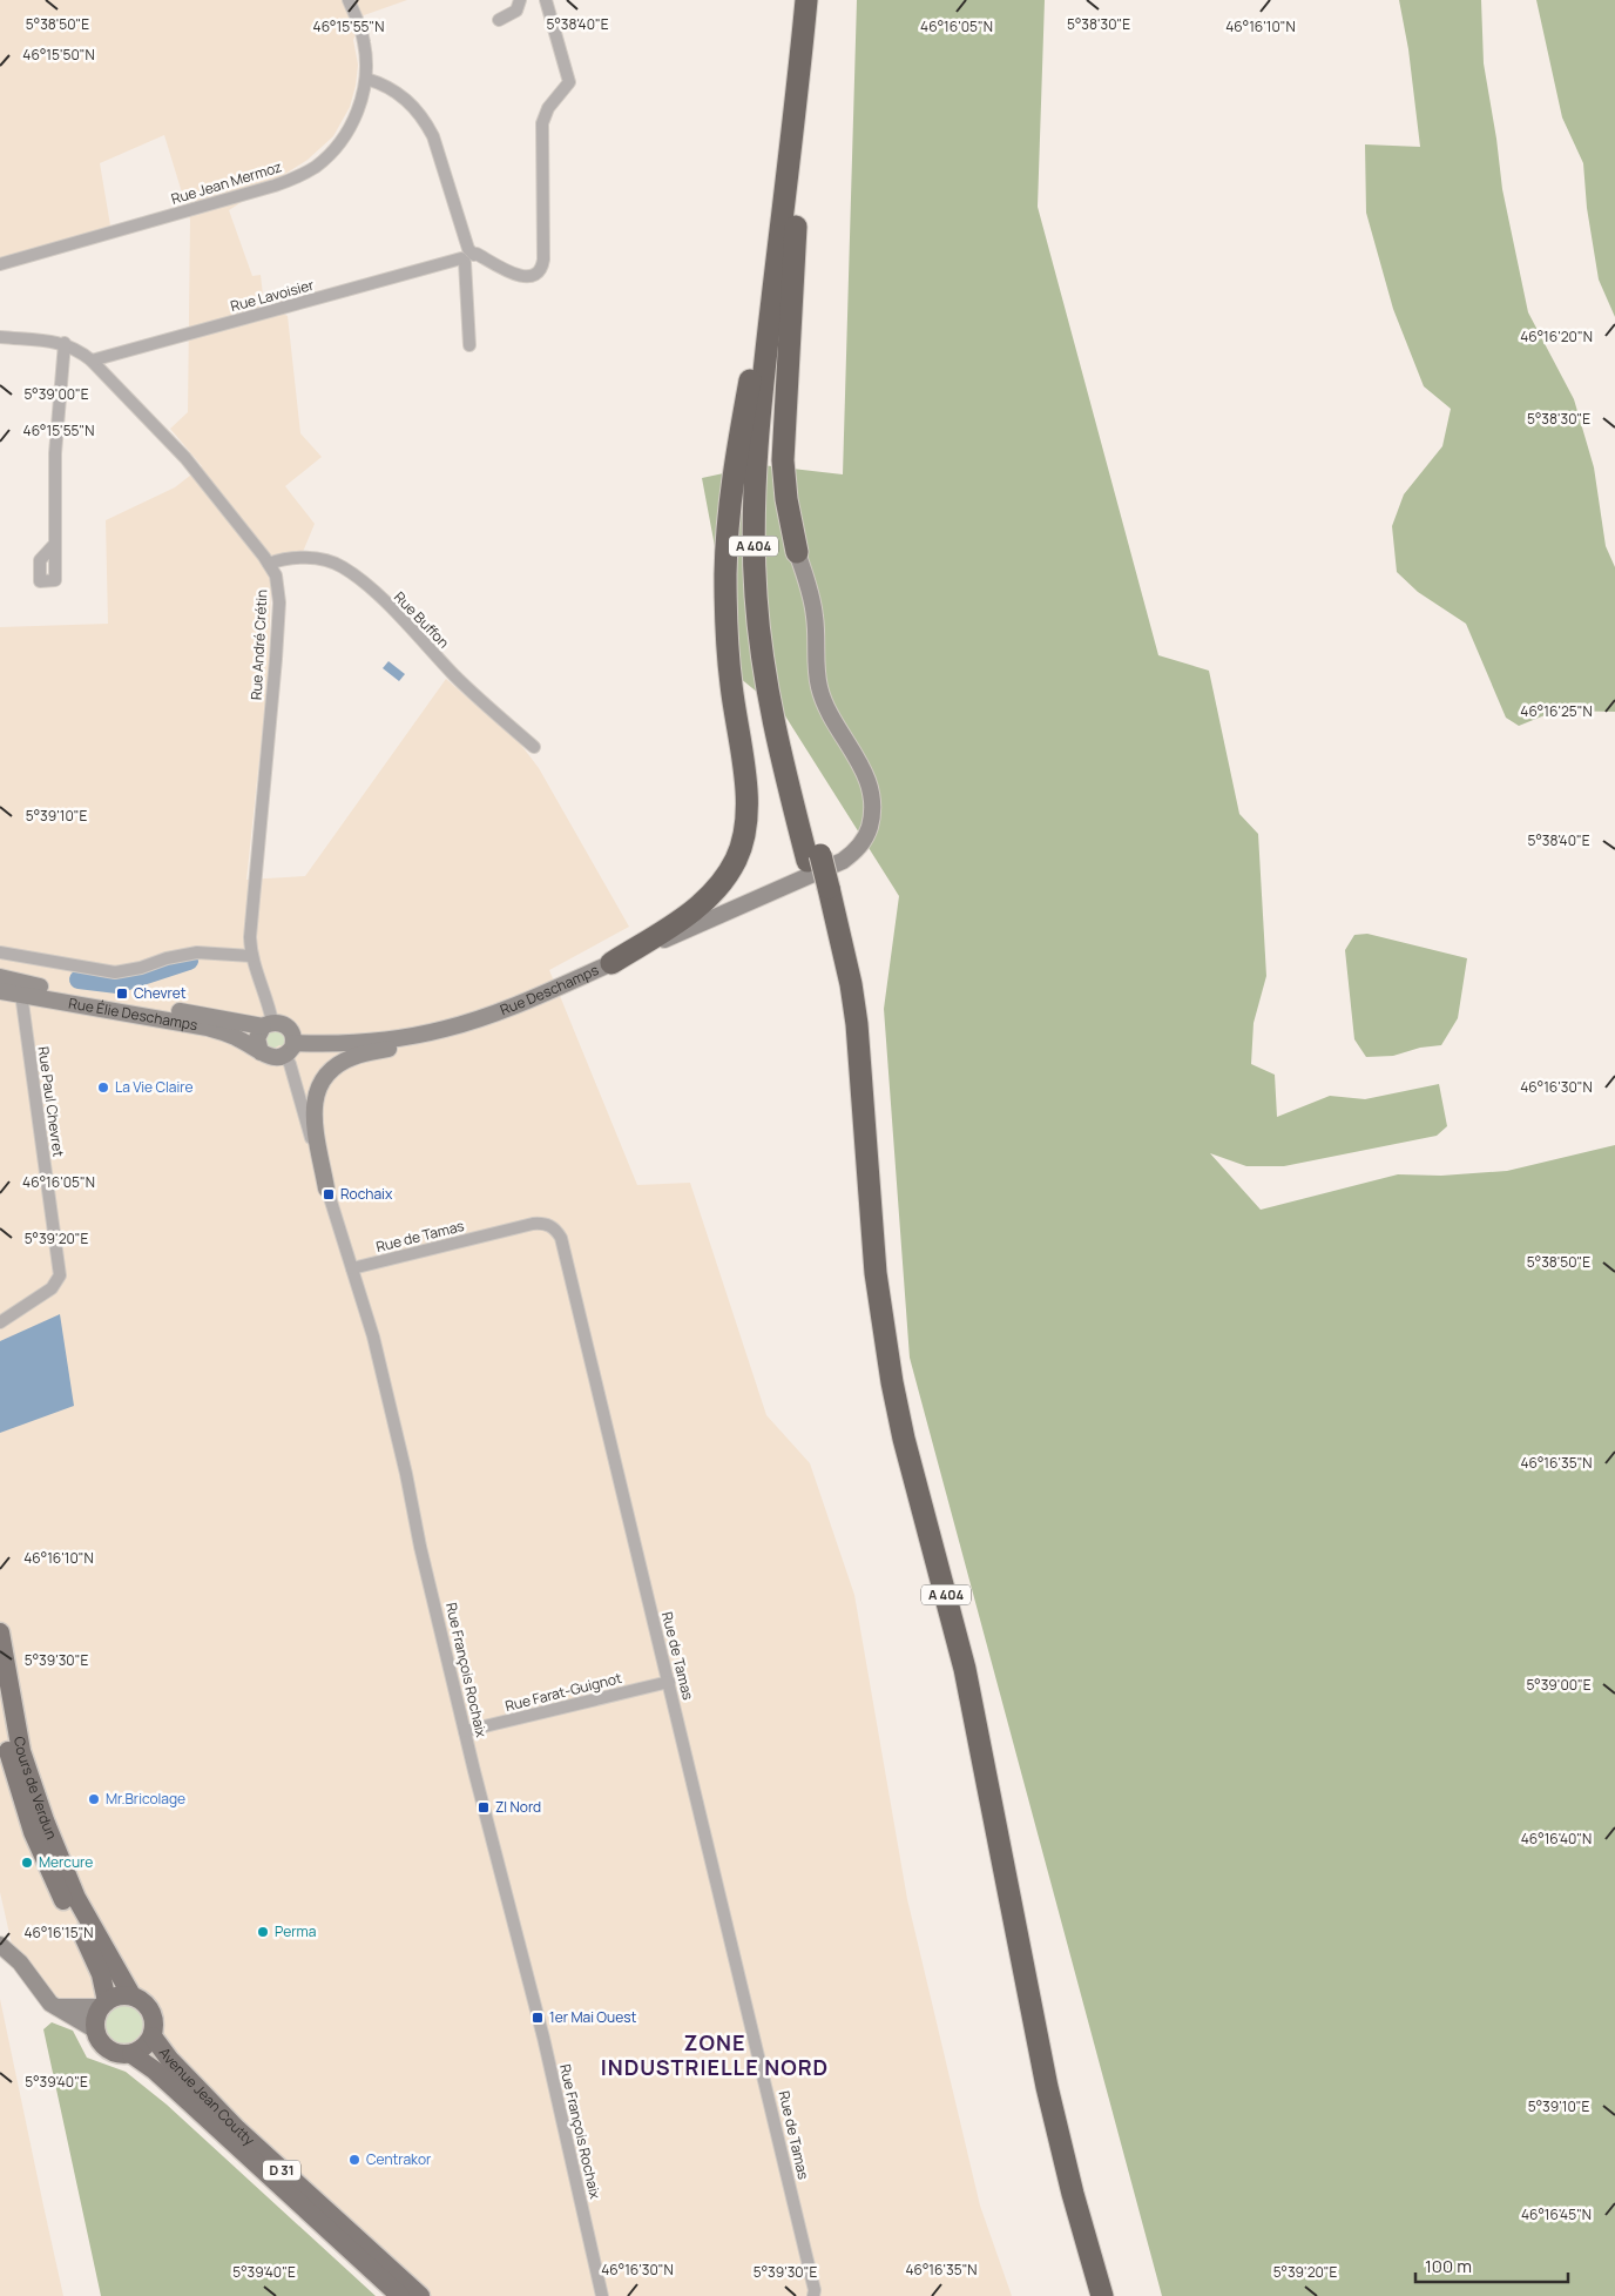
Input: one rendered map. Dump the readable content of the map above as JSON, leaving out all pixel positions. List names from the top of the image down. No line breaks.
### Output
{"streets":{"highway":["A 404"],"main road":["Rue Deschamps","Rue Élie Deschamps","Cours de Verdun","Avenue Jean Coutty","D 31"],"street":["Rue Jean Mermoz","Rue Lavoisier","Rue Buffon","Rue André Crétin","Rue Paul Chevret","Rue de Tamas","Rue François Rochaix","Rue Farat-Guignot"]},"crossings":[["Rue Lavoisier","Rue André Crétin"],["Rue Buffon","Rue André Crétin"],["Rue André Crétin","Rue Deschamps"],["Rue André Crétin","Rue Élie Deschamps"],["Rue André Crétin","Rue François Rochaix"],["Rue Deschamps","Rue Élie Deschamps"],["Rue Deschamps","Rue François Rochaix"],["Rue Élie Deschamps","Rue Paul Chevret"],["Rue Élie Deschamps","Rue François Rochaix"],["Rue de Tamas","Rue François Rochaix"],["Rue de Tamas","Rue Farat-Guignot"],["Rue François Rochaix","Rue Farat-Guignot"],["Cours de Verdun","Avenue Jean Coutty"]],"districts":["ZONE INDUSTRIELLE NORD"],"places":{"transit":["Chevret","Rochaix","ZI Nord","1er Mai Ouest"],"other":["La Vie Claire","Mr.Bricolage","Mercure","Perma","Centrakor"]},"scale_bar":"100 m","coordinates":["5°38'50\"E","5°38'40\"E","5°38'30\"E","46°15'55\"N","46°16'05\"N","46°16'10\"N","46°15'50\"N","46°16'20\"N","5°39'00\"E","46°16'25\"N","5°39'10\"E","46°16'30\"N","5°39'20\"E","46°16'35\"N","5°39'30\"E","46°16'40\"N","46°16'15\"N","5°39'40\"E","46°16'45\"N"]}
